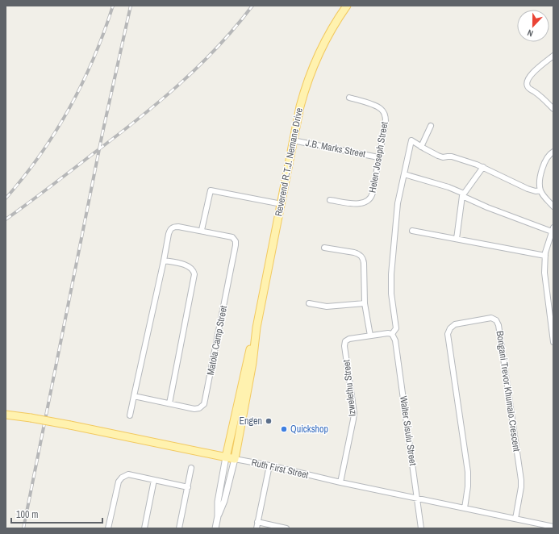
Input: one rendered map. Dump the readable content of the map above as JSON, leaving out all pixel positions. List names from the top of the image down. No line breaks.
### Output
{"streets":{"main road":["Reverend R.T.J. Nemane Drive","Ruth First Street"],"street":["J.B. Marks Street","Helen Joseph Street","Matola Camp Street","Izwelethu Street","Bongani Trevor Khumalo Crescent","Walter Sisulu Street"]},"crossings":[["J.B. Marks Street","Helen Joseph Street"],["J.B. Marks Street","Reverend R.T.J. Nemane Drive"],["Reverend R.T.J. Nemane Drive","Ruth First Street"],["Izwelethu Street","Walter Sisulu Street"],["Izwelethu Street","Ruth First Street"],["Bongani Trevor Khumalo Crescent","Ruth First Street"],["Walter Sisulu Street","Ruth First Street"]],"places":["Engen","Quickshop"],"scale_bar":"100 m","north":"bottom"}
